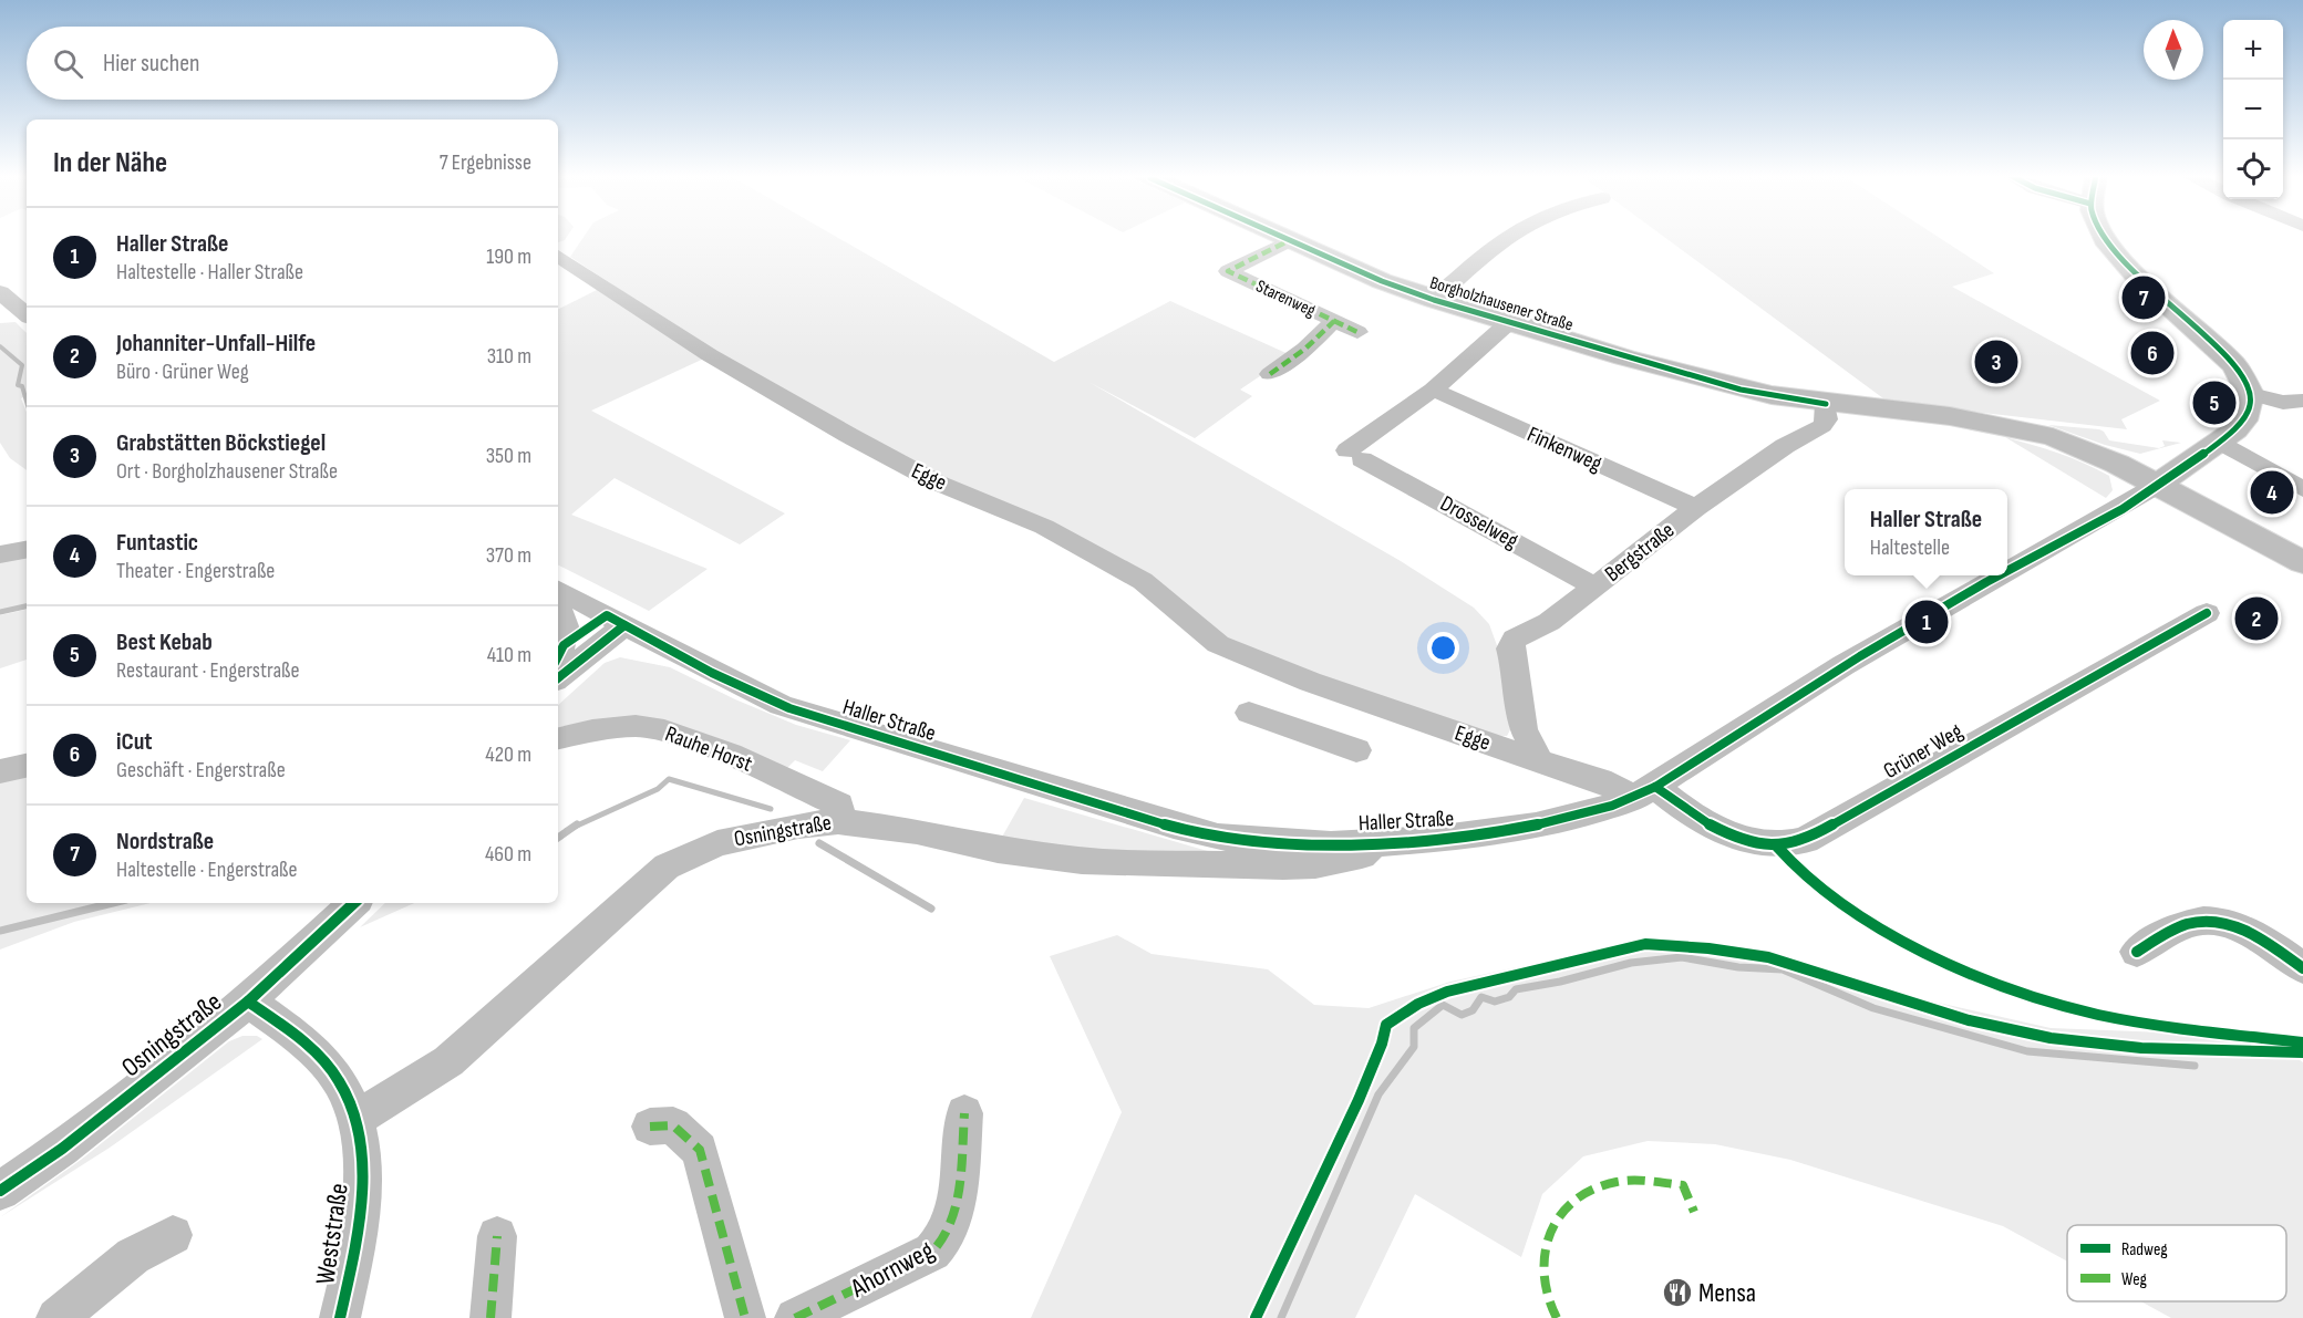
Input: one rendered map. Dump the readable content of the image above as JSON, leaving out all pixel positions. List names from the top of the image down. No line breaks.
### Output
{"streets":{"main road":["Borgholzhausener Straße"],"street":["Starenweg","Finkenweg","Egge","Drosselweg","Bergstraße","Haller Straße","Rauhe Horst","Grüner Weg","Osningstraße","Weststraße","Ahornweg"]},"crossings":[["Starenweg","Borgholzhausener Straße"],["Borgholzhausener Straße","Bergstraße"],["Borgholzhausener Straße","Haller Straße"],["Finkenweg","Drosselweg"],["Finkenweg","Bergstraße"],["Egge","Bergstraße"],["Egge","Haller Straße"],["Egge","Grüner Weg"],["Drosselweg","Bergstraße"],["Haller Straße","Grüner Weg"],["Haller Straße","Osningstraße"],["Rauhe Horst","Osningstraße"],["Osningstraße","Weststraße"]],"places":{"restaurant":["Mensa"]},"legend":["Radweg","Weg"],"north":"top","page":{"map_buttons":["+","−"],"search":"Hier suchen","heading":["In der Nähe","7 Ergebnisse"],"list":[{"mark":"1","name":"Haller Straße","note":"Haltestelle · Haller Straße","value":"190 m"},{"mark":"2","name":"Johanniter-Unfall-Hilfe","note":"Büro · Grüner Weg","value":"310 m"},{"mark":"3","name":"Grabstätten Böckstiegel","note":"Ort · Borgholzhausener Straße","value":"350 m"},{"mark":"4","name":"Funtastic","note":"Theater · Engerstraße","value":"370 m"},{"mark":"5","name":"Best Kebab","note":"Restaurant · Engerstraße","value":"410 m"},{"mark":"6","name":"iCut","note":"Geschäft · Engerstraße","value":"420 m"},{"mark":"7","name":"Nordstraße","note":"Haltestelle · Engerstraße","value":"460 m"}],"pins":["7","6","3","5","4","2","1"],"popup":["Haller Straße","Haltestelle"]}}
